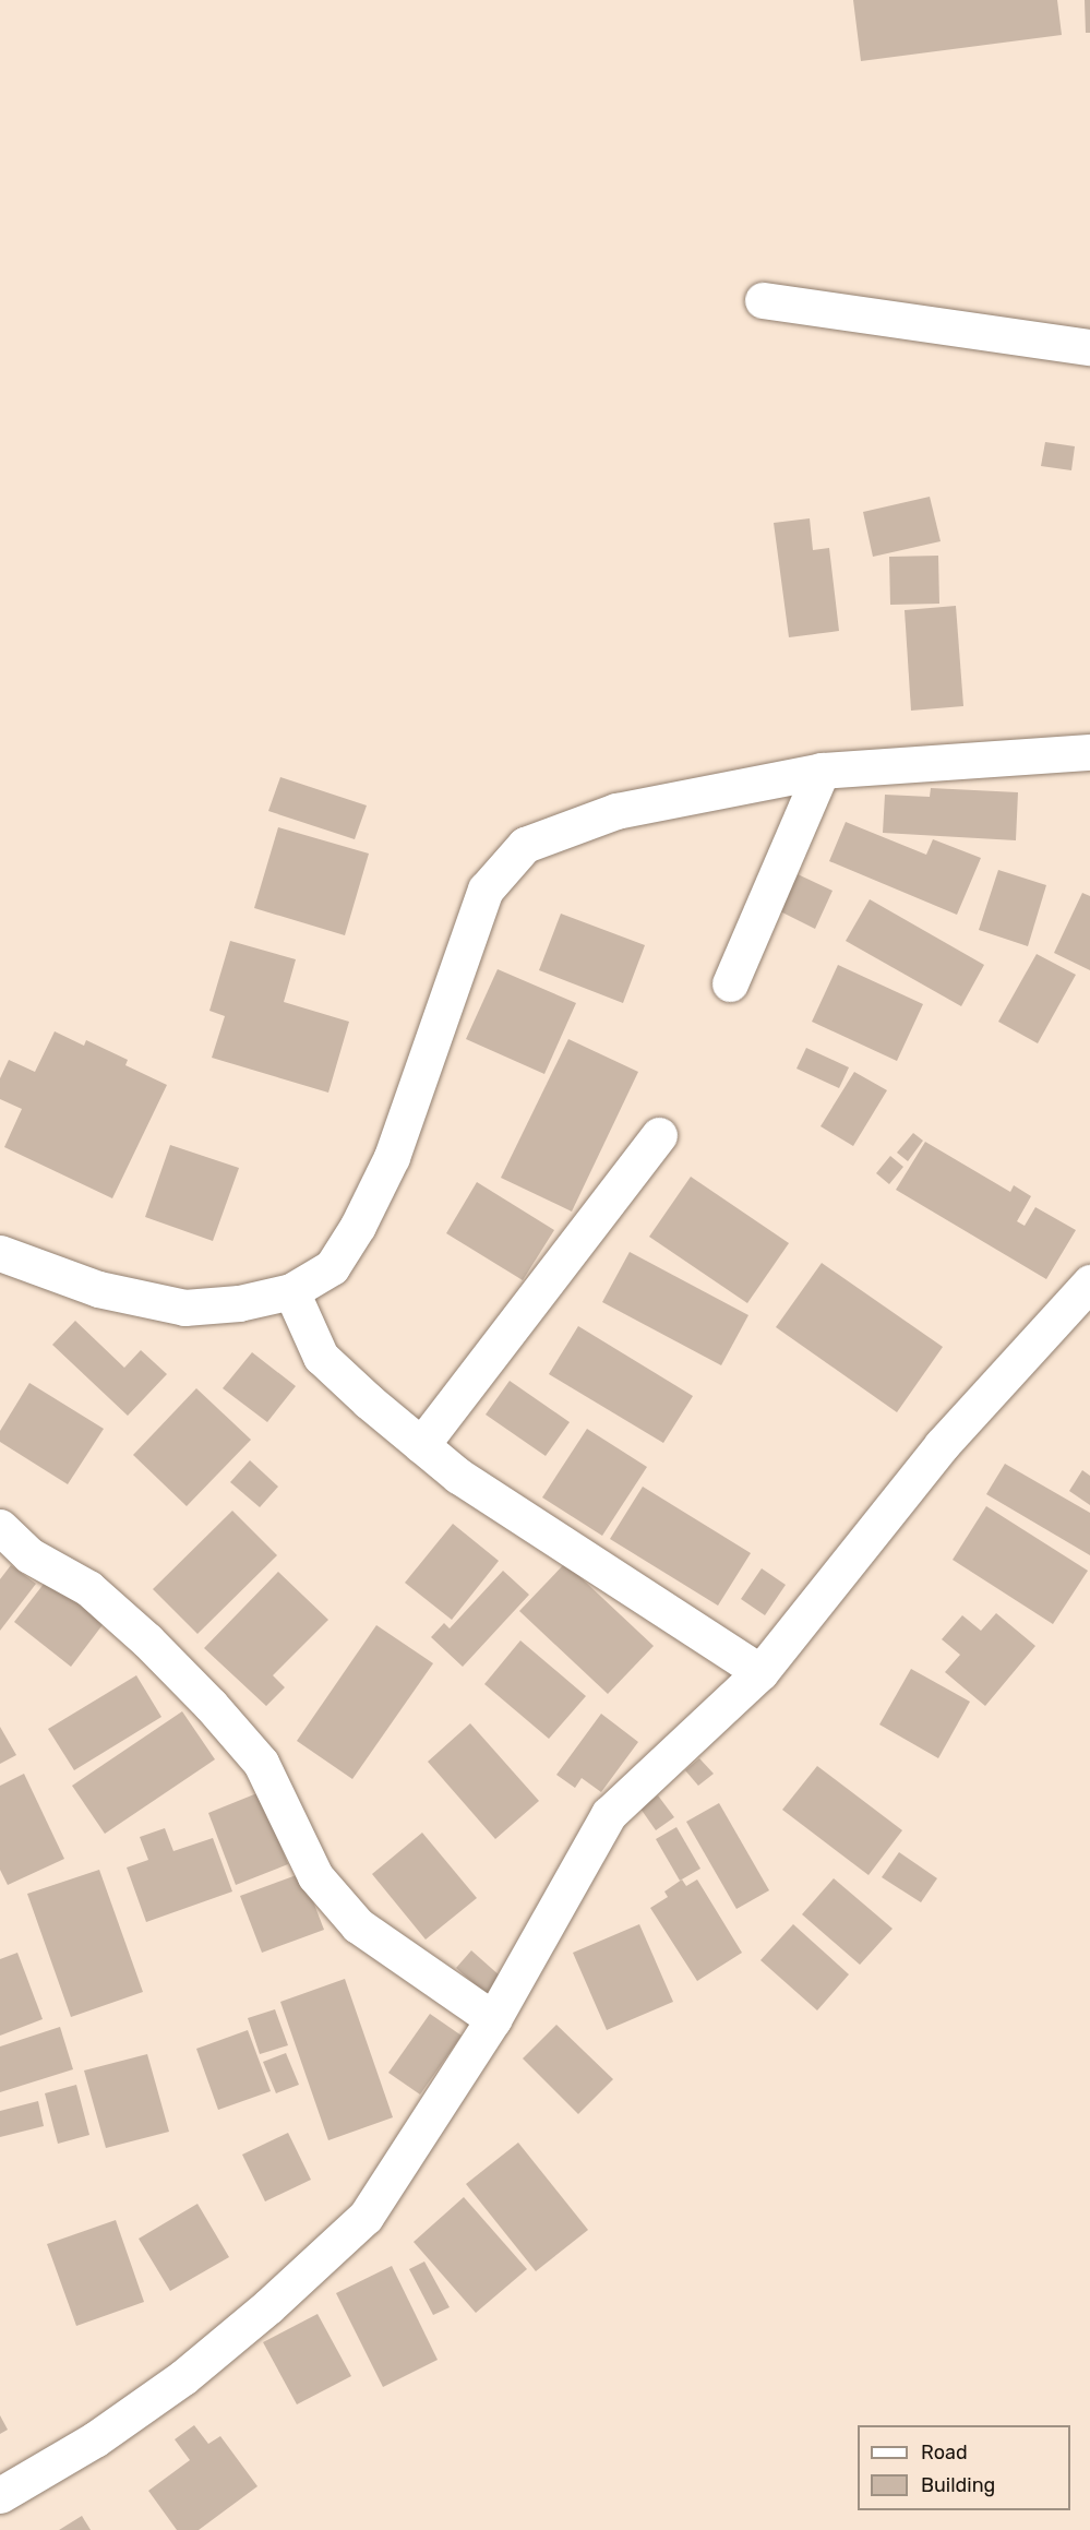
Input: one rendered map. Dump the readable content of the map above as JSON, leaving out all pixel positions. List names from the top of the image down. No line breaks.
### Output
{"legend":["Road","Building"]}
